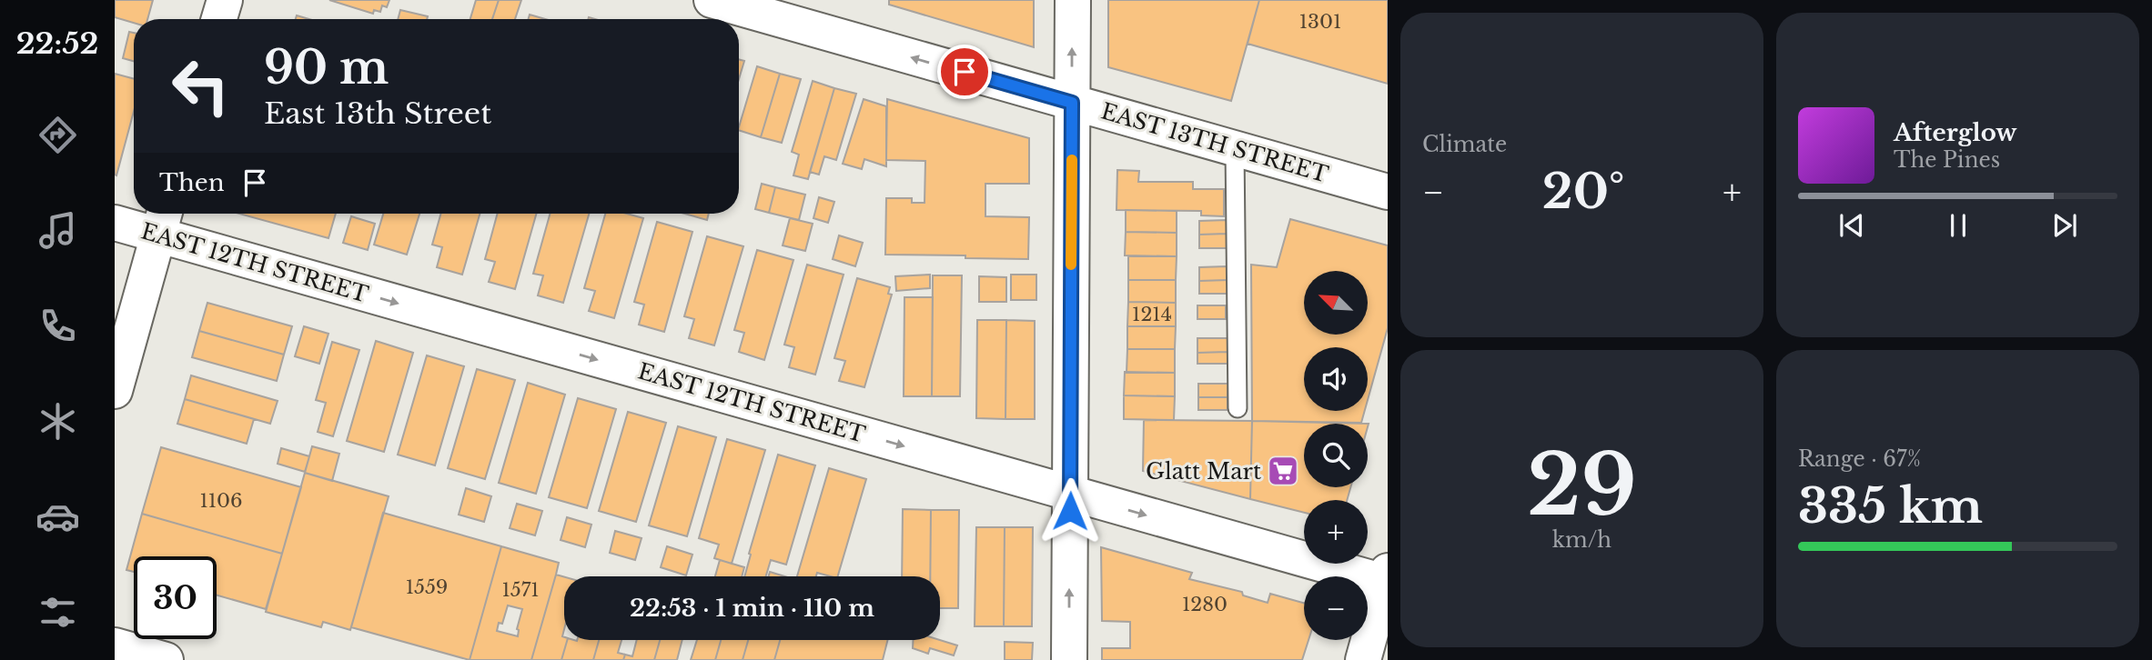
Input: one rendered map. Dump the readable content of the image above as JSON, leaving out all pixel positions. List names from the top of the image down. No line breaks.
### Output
{"streets":{"street":["EAST 13TH STREET","EAST 12TH STREET"]},"one_way":["EAST 13TH STREET","EAST 12TH STREET"],"places":{"supermarket":["Glatt Mart"]},"house_numbers":["1301","1214","1106","1559","1571","1280"],"north":"top left","page":{"tabs":"22:52","tile":["Climate",["29","km/h"],["Range · 67%","335 km"]],"turn":["90 m","East 13th Street"],"song":["Afterglow","The Pines"],"then":"Then","heat":["−","20°","+"],"map_buttons":["+","−"],"limit":"30","trip":"22:53 · 1 min · 110 m"}}
